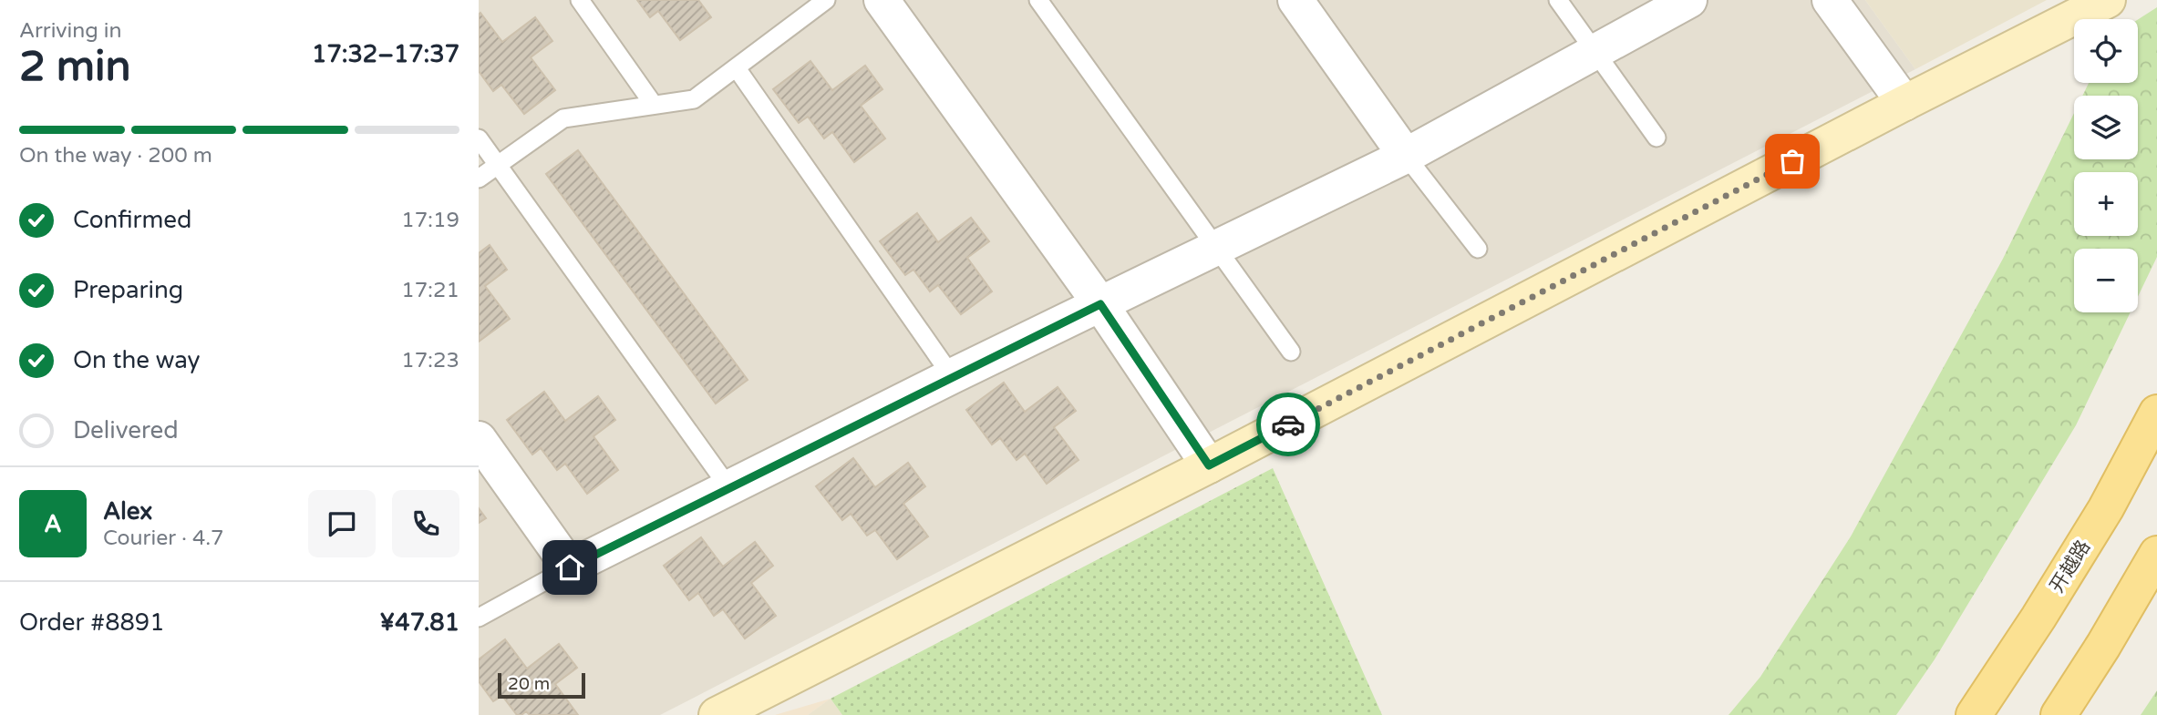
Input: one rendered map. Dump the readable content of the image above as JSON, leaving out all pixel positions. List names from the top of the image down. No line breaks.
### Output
{"streets":{"main road":["开越路"]},"scale_bar":"20 m","page":{"heading":["2 min","Arriving in","17:32–17:37"],"panel":["Alex","Courier · 4.7","Order #8891","¥47.81"],"map_buttons":["+","−"],"bar":"On the way · 200 m","list":[["Confirmed","17:19"],["Preparing","17:21"],["On the way","17:23"],"Delivered"],"round":"A","scale":"20 m"}}
